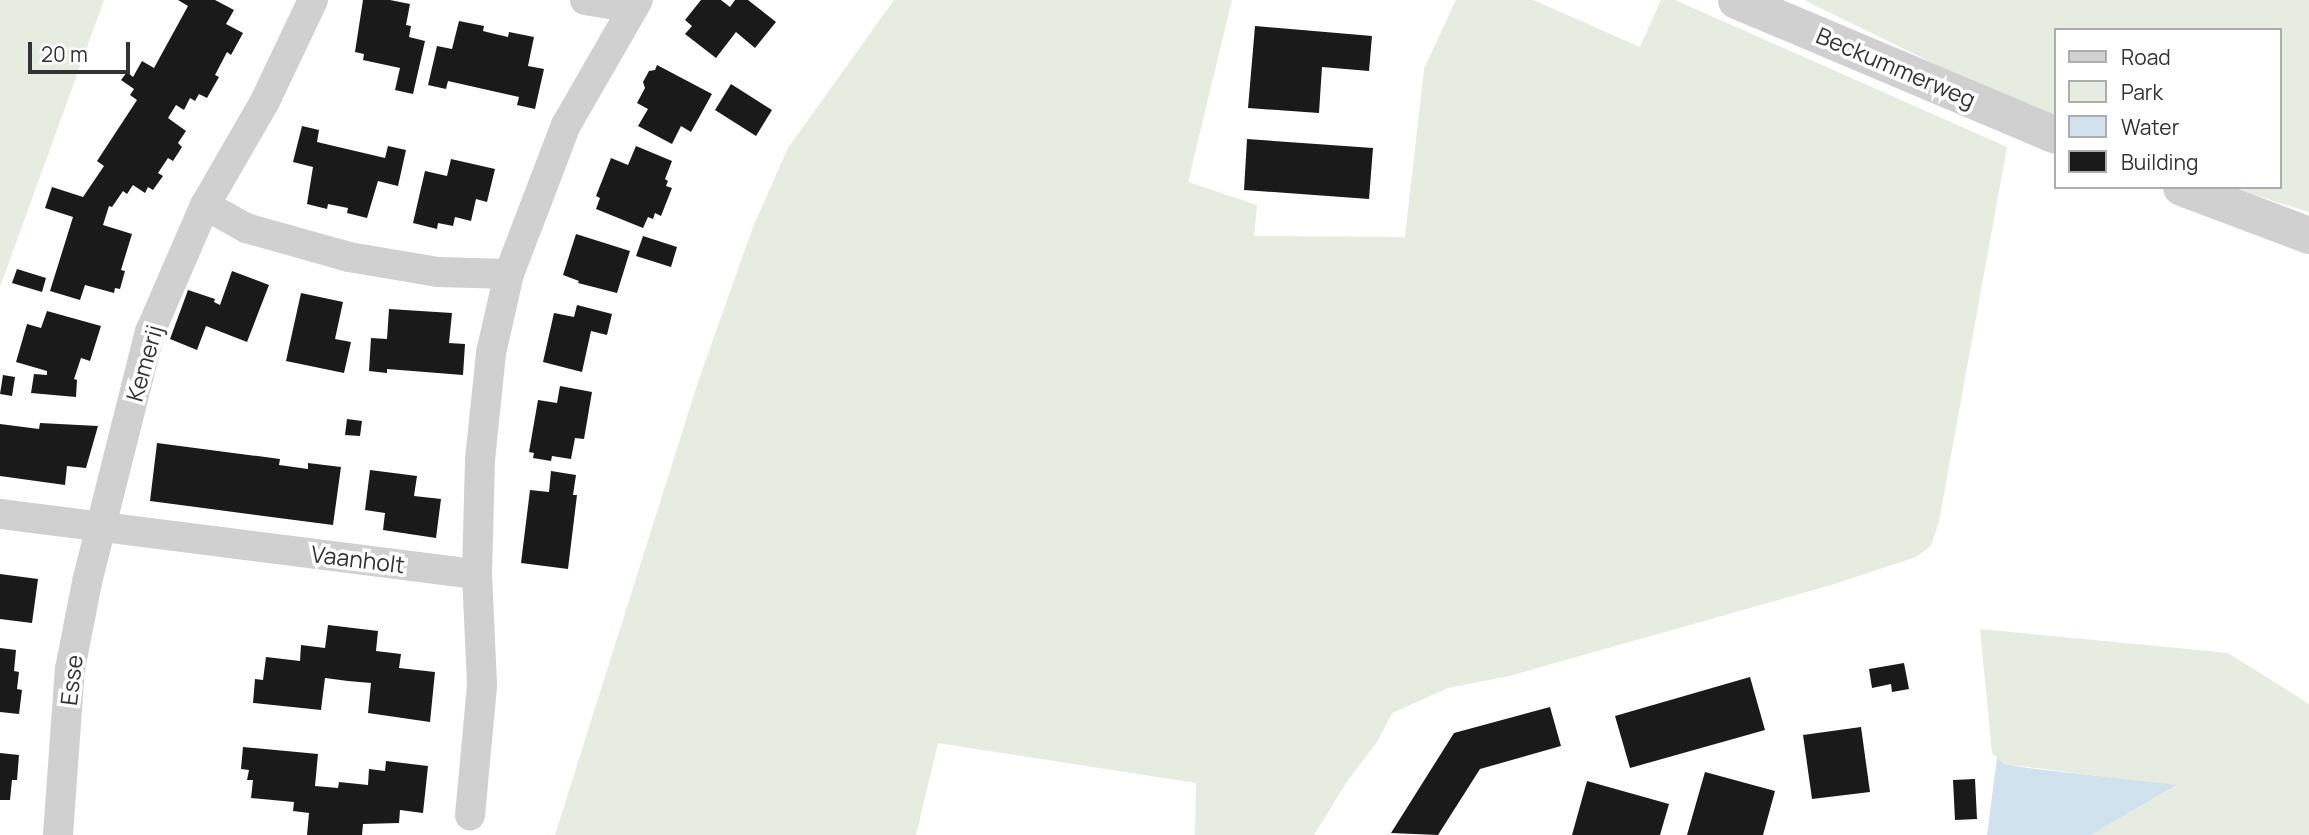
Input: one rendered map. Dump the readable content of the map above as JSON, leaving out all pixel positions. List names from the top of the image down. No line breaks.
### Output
{"streets":{"street":["Beckummerweg","Kemerij","Vaanholt","Esse"]},"crossings":[["Kemerij","Vaanholt"],["Kemerij","Esse"],["Vaanholt","Esse"]],"legend":["Road","Park","Water","Building"],"scale_bar":"20 m"}
